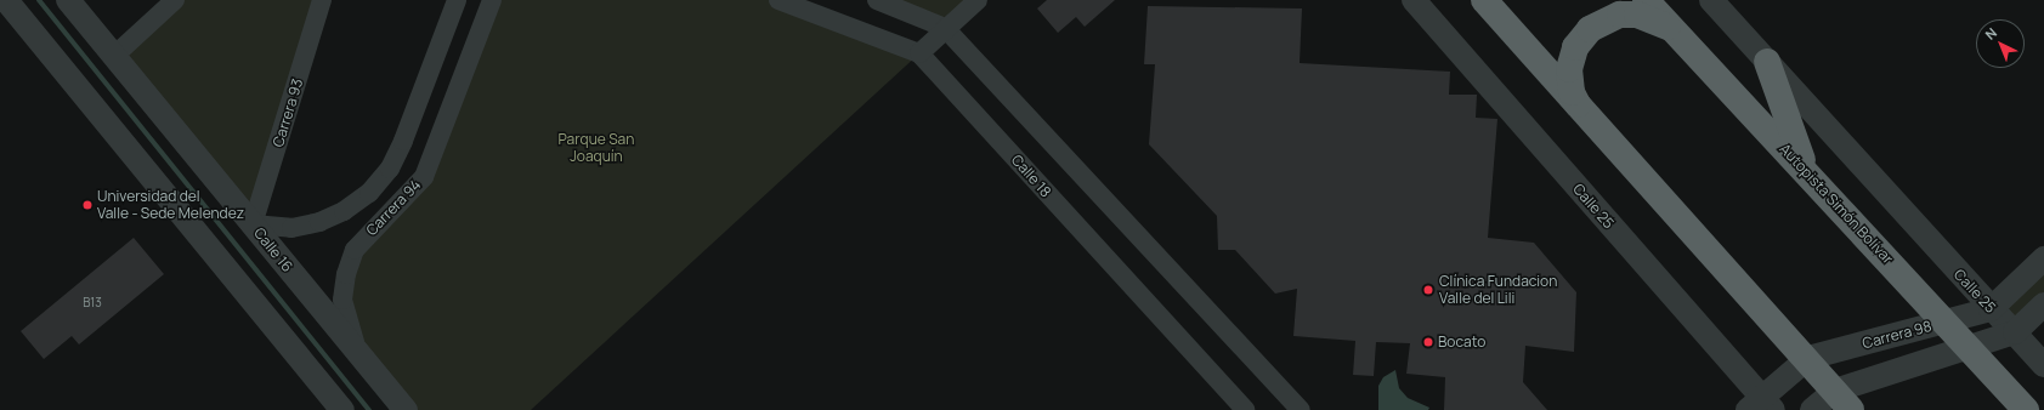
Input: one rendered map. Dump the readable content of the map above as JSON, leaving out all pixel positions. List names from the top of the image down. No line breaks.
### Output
{"streets":{"highway":["Autopista Simón Bolívar"],"street":["Carrera 93","Calle 18","Calle 25","Carrera 94","Calle 16","Carrera 98"]},"crossings":[["Carrera 93","Carrera 94"],["Carrera 93","Calle 16"],["Autopista Simón Bolívar","Carrera 98"],["Calle 25","Carrera 98"],["Carrera 94","Calle 16"]],"parks":["Parque San Joaquín"],"places":["Universidad del Valle - Sede Melendez","Clínica Fundacion Valle del Lili","Bocato"],"house_numbers":["B13"],"north":"top left"}
